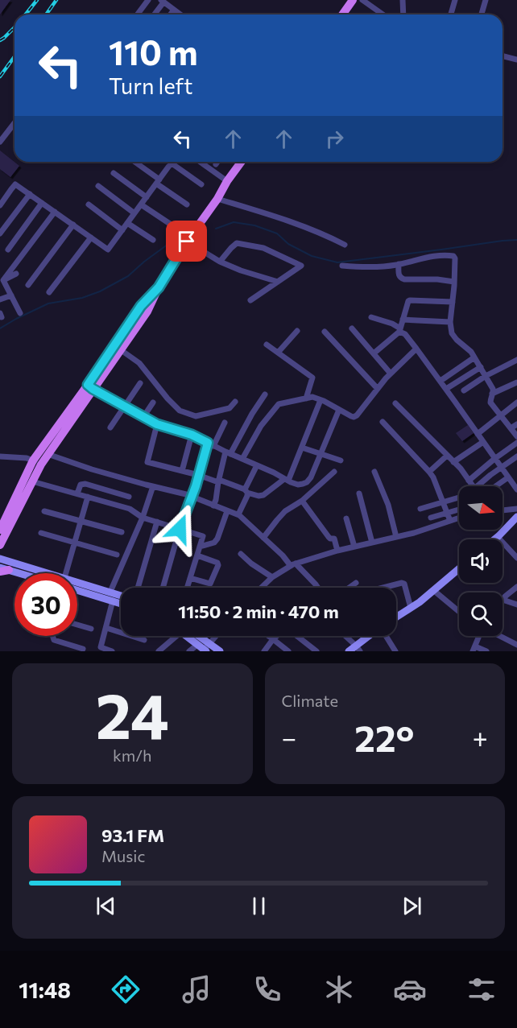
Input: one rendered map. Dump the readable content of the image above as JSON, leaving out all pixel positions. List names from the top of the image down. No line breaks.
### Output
{"north":"right","page":{"turn":["110 m","Turn left"],"limit":"30","trip":"11:50 · 2 min · 470 m","tile":[["24","km/h"],"Climate"],"heat":["−","22°","+"],"song":["93.1 FM","Music"],"tabs":"11:48"}}
